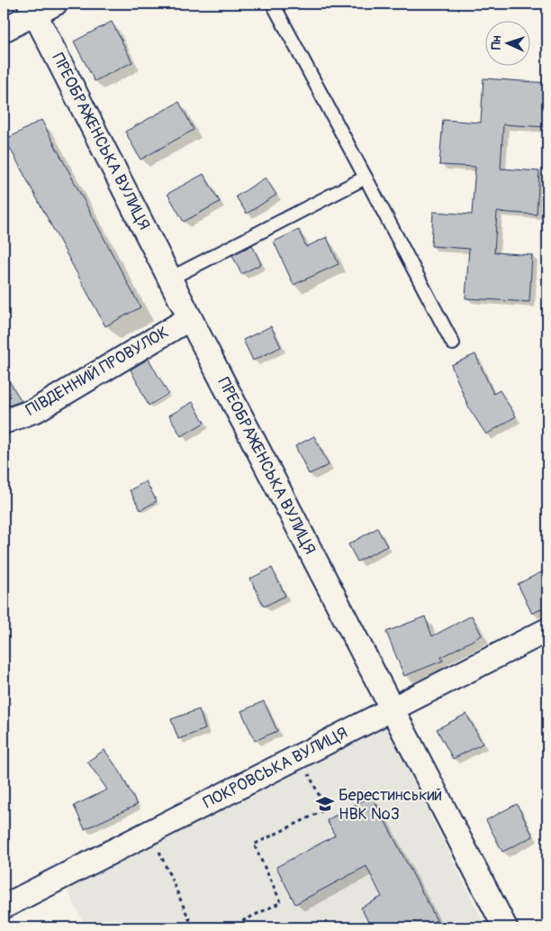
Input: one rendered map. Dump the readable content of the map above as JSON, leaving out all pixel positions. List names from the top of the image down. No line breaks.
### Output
{"streets":{"street":["ПРЕОБРАЖЕНСЬКА ВУЛИЦЯ","ПІВДЕННИЙ ПРОВУЛОК","ПОКРОВСЬКА ВУЛИЦЯ"]},"crossings":[["ПРЕОБРАЖЕНСЬКА ВУЛИЦЯ","ПІВДЕННИЙ ПРОВУЛОК"],["ПРЕОБРАЖЕНСЬКА ВУЛИЦЯ","ПОКРОВСЬКА ВУЛИЦЯ"]],"places":{"school or university":["Берестинський НВК №3"]},"north":"left"}
